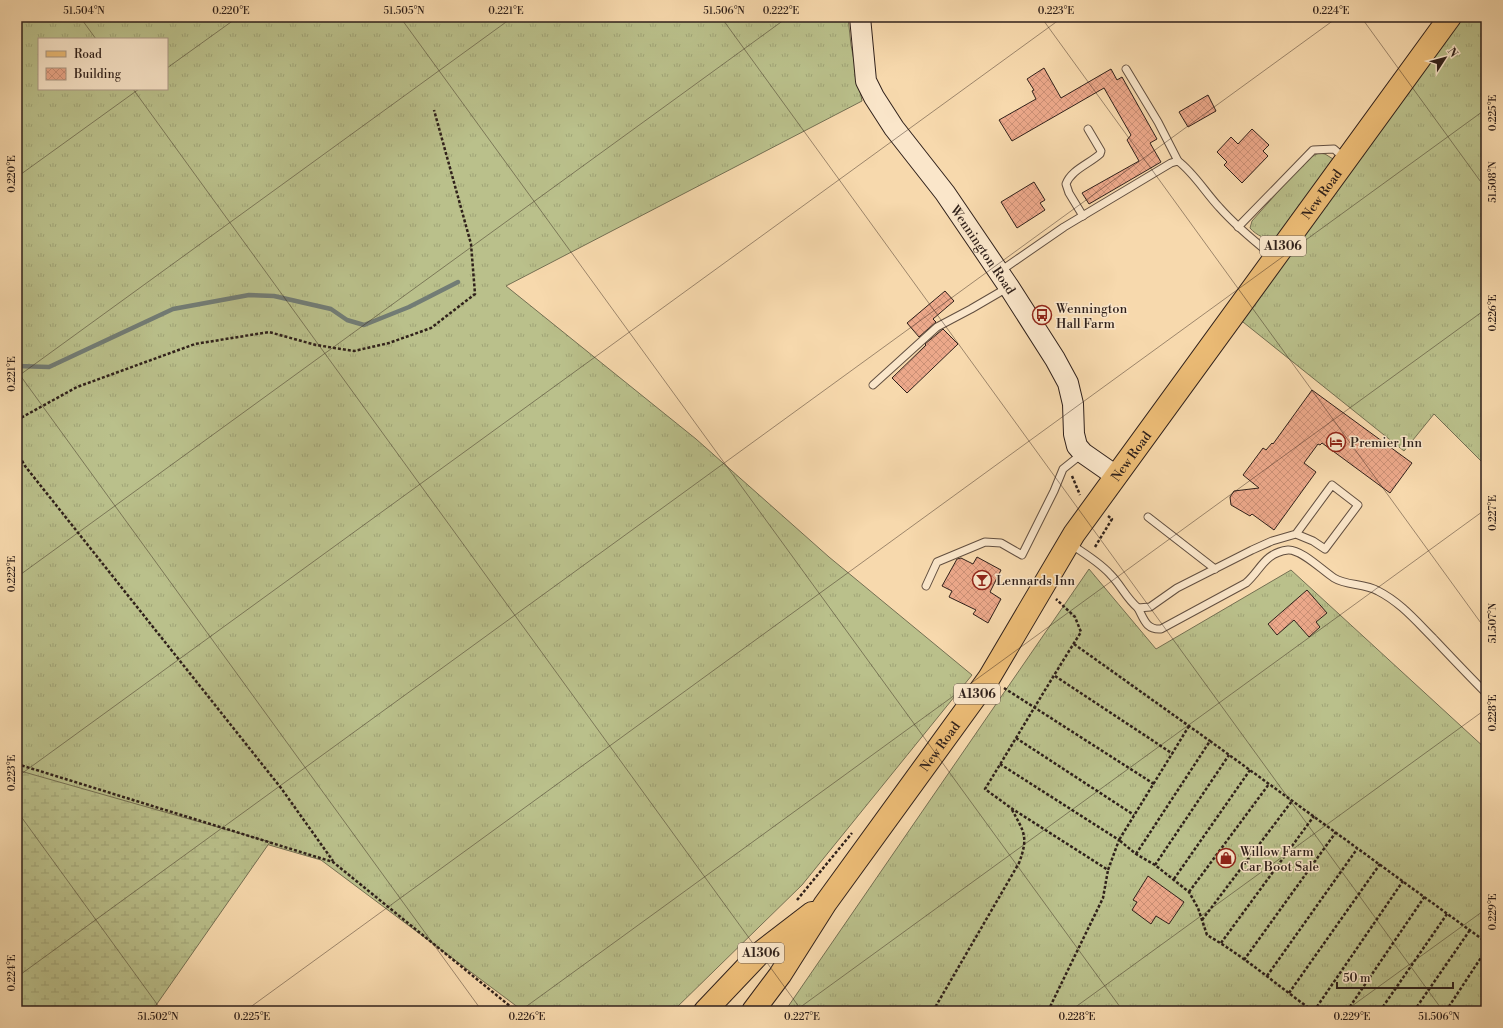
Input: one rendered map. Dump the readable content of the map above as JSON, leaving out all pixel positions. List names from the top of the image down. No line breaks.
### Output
{"streets":{"main road":["New Road","A1306","Wennington Road"]},"crossings":[["New Road","Wennington Road"]],"places":{"bus stop":["Wennington Hall Farm"],"hotel":["Premier Inn"],"bar":["Lennards Inn"],"shop":["Willow Farm Car Boot Sale"]},"legend":["Road","Building"],"scale_bar":"50 m","north":"top right","coordinates":["51.504°N","0.220°E","51.505°N","0.221°E","51.506°N","0.222°E","0.223°E","0.224°E","0.225°E","51.508°N","0.226°E","0.227°E","51.507°N","0.228°E","0.229°E","51.502°N"]}
